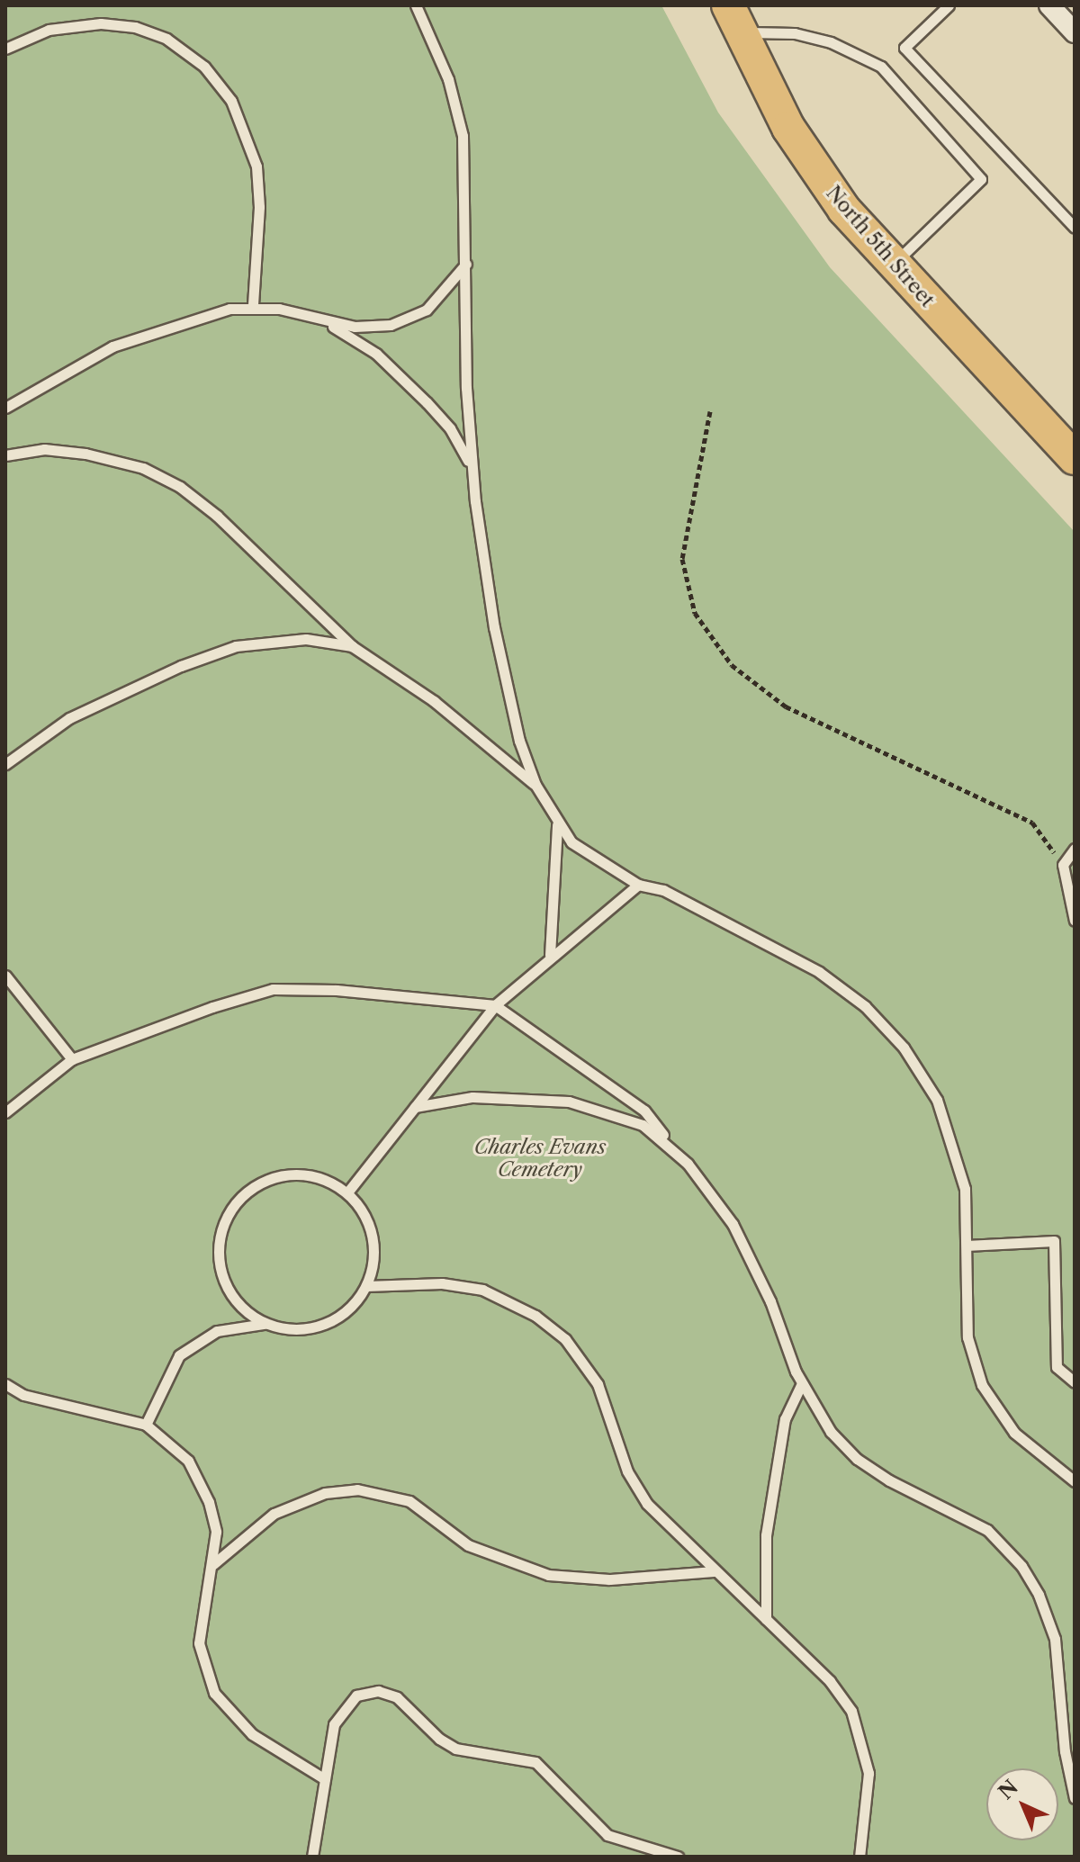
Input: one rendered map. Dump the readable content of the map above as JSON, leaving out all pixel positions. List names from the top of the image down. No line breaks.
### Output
{"streets":{"main road":["North 5th Street"]},"parks":["Charles Evans Cemetery"],"north":"top left"}
